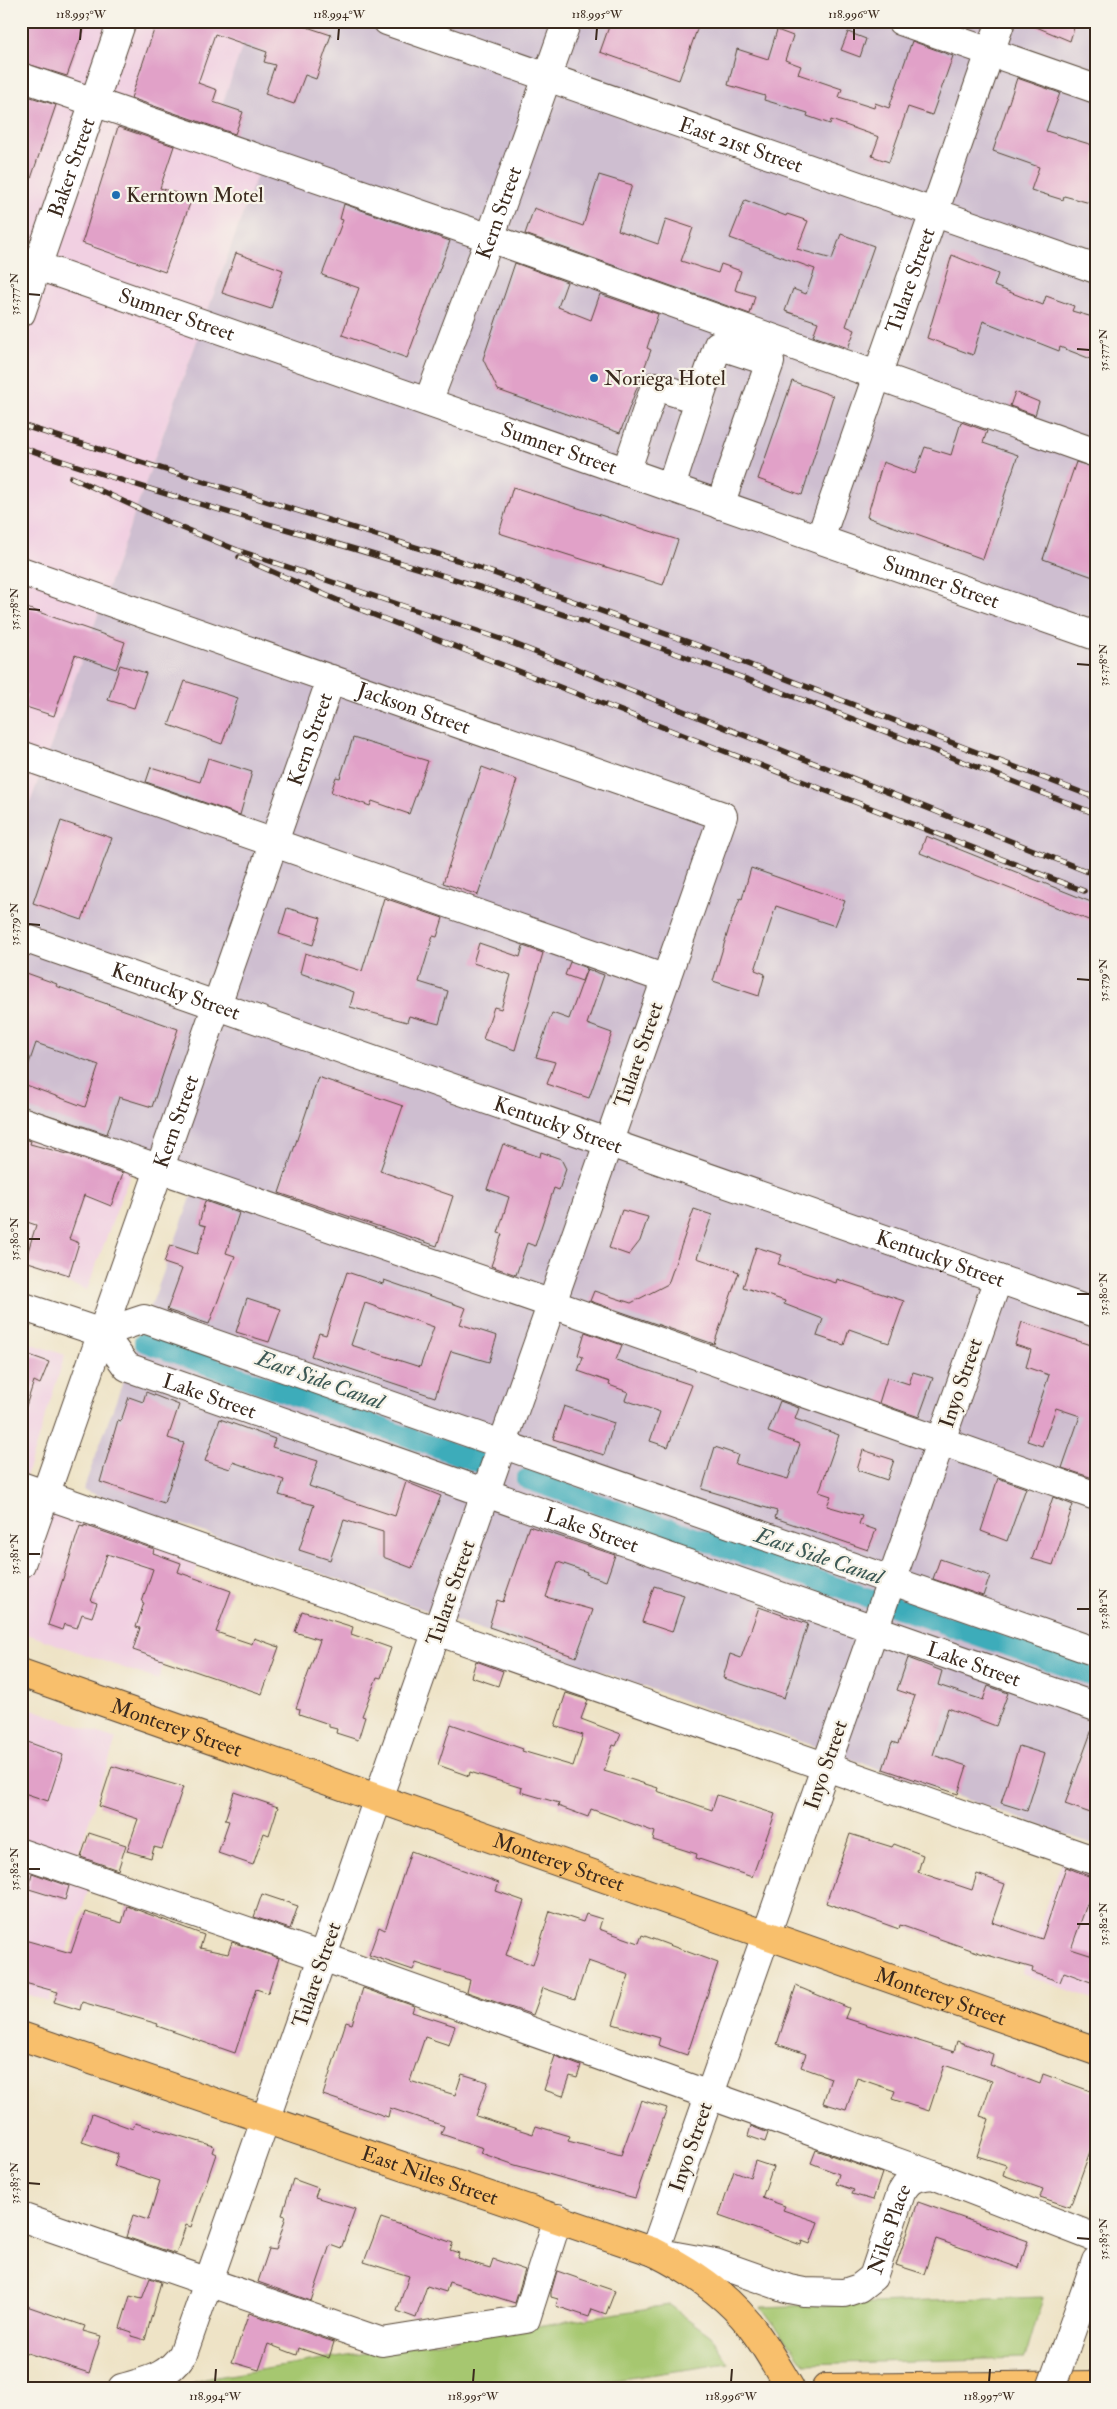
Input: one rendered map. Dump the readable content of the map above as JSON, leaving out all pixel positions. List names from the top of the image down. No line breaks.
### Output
{"streets":{"main road":["Monterey Street","East Niles Street"],"street":["East 21st Street","Baker Street","Kern Street","Tulare Street","Sumner Street","Jackson Street","Kentucky Street","Inyo Street","Lake Street","Niles Place"]},"crossings":[["East 21st Street","Kern Street"],["East 21st Street","Tulare Street"],["Baker Street","Sumner Street"],["Kern Street","Sumner Street"],["Kern Street","Jackson Street"],["Kern Street","Kentucky Street"],["Kern Street","Lake Street"],["Tulare Street","Sumner Street"],["Tulare Street","Jackson Street"],["Tulare Street","Kentucky Street"],["Tulare Street","Lake Street"],["Tulare Street","Monterey Street"],["Tulare Street","East Niles Street"],["Kentucky Street","Inyo Street"],["Inyo Street","Lake Street"],["Inyo Street","Monterey Street"],["Inyo Street","East Niles Street"],["Inyo Street","Niles Place"],["East Niles Street","Niles Place"]],"water":["East Side Canal"],"places":["Kerntown Motel","Noriega Hotel"],"coordinates":["118.993°W","118.994°W","118.995°W","118.996°W","35.377°N","35.378°N","35.379°N","35.380°N","35.381°N","35.382°N","35.383°N","118.997°W"]}
